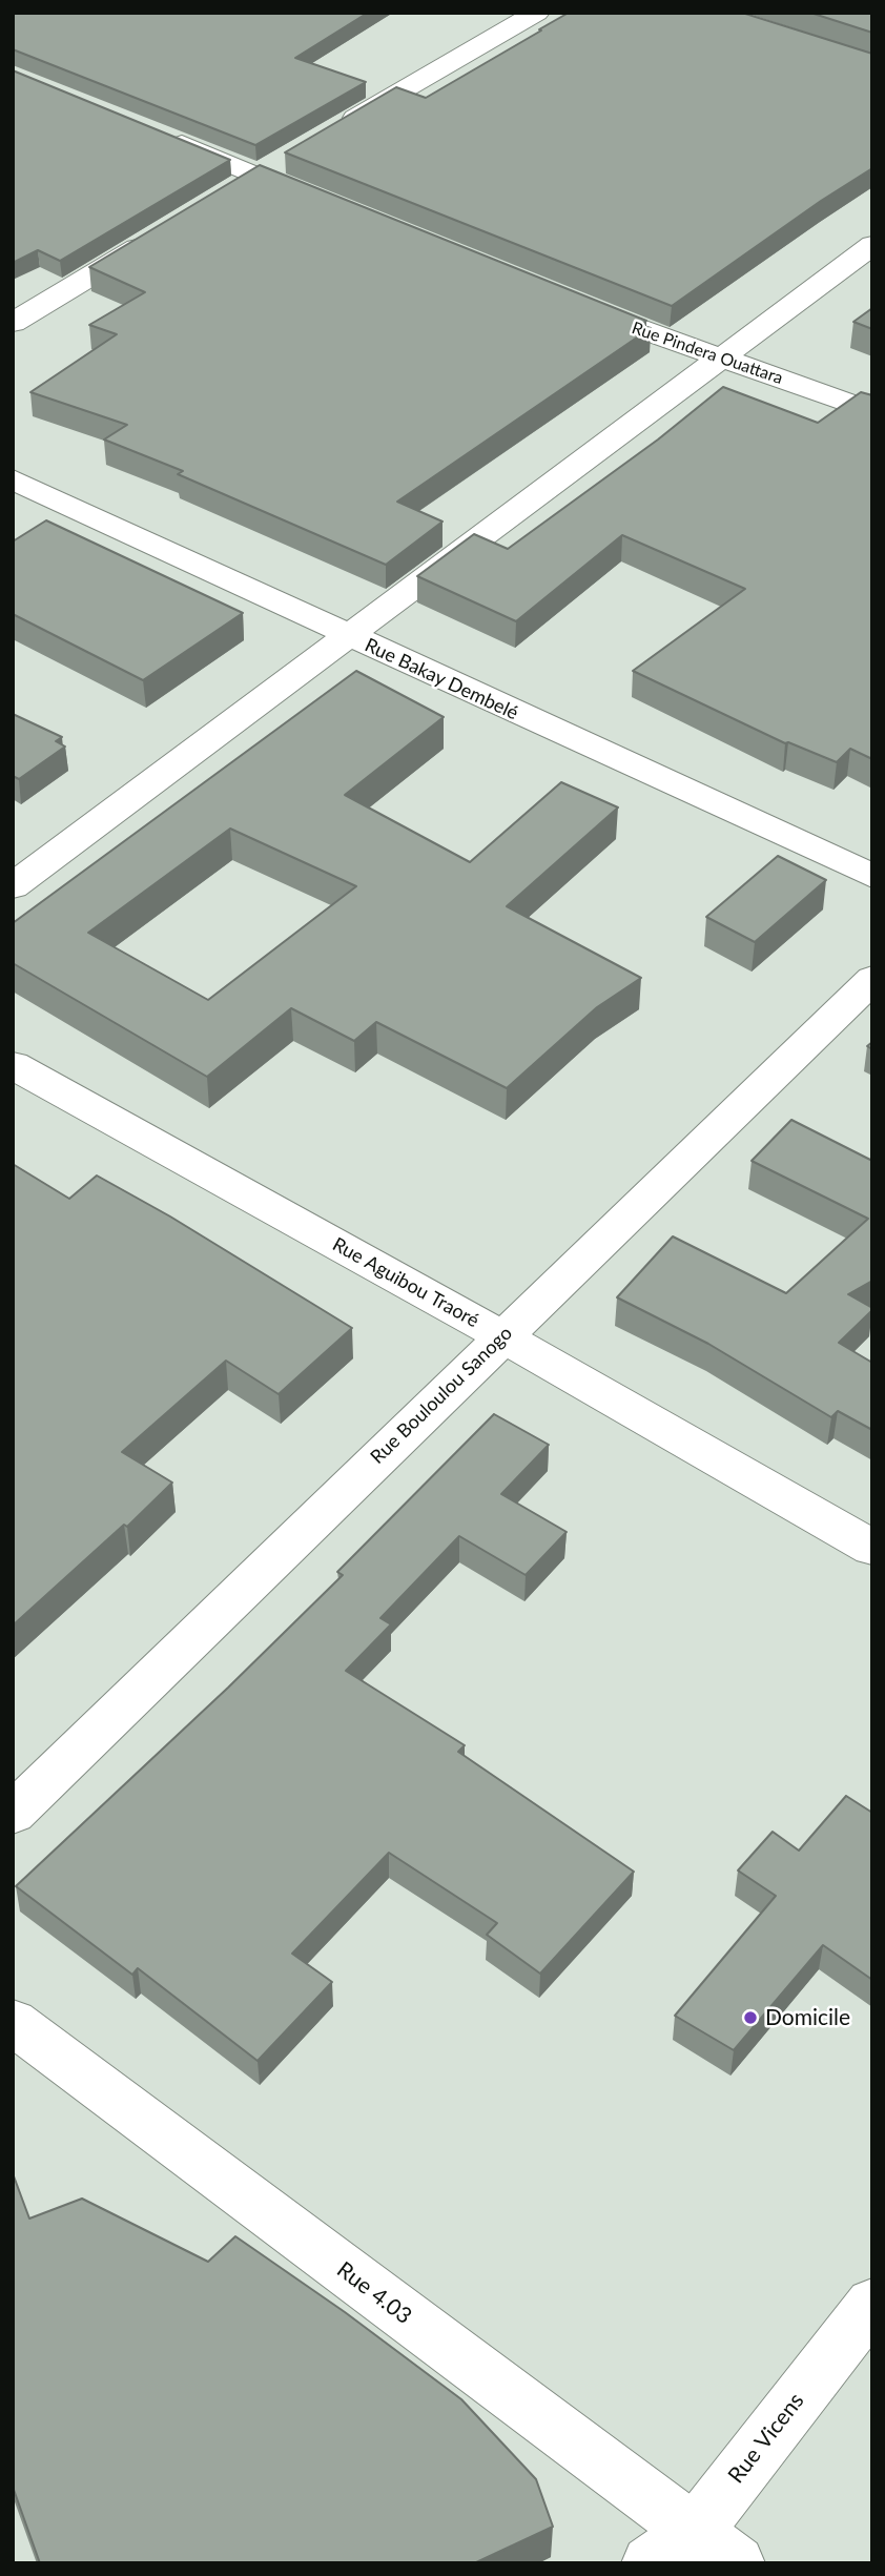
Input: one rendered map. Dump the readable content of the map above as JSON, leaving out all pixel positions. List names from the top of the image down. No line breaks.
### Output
{"streets":{"street":["Rue Pindera Ouattara","Rue Bakay Dembelé","Rue Aguibou Traoré","Rue Bouloulou Sanogo","Rue 4.03","Rue Vicens"]},"crossings":[["Rue Aguibou Traoré","Rue Bouloulou Sanogo"],["Rue 4.03","Rue Vicens"]],"places":["Domicile"]}
